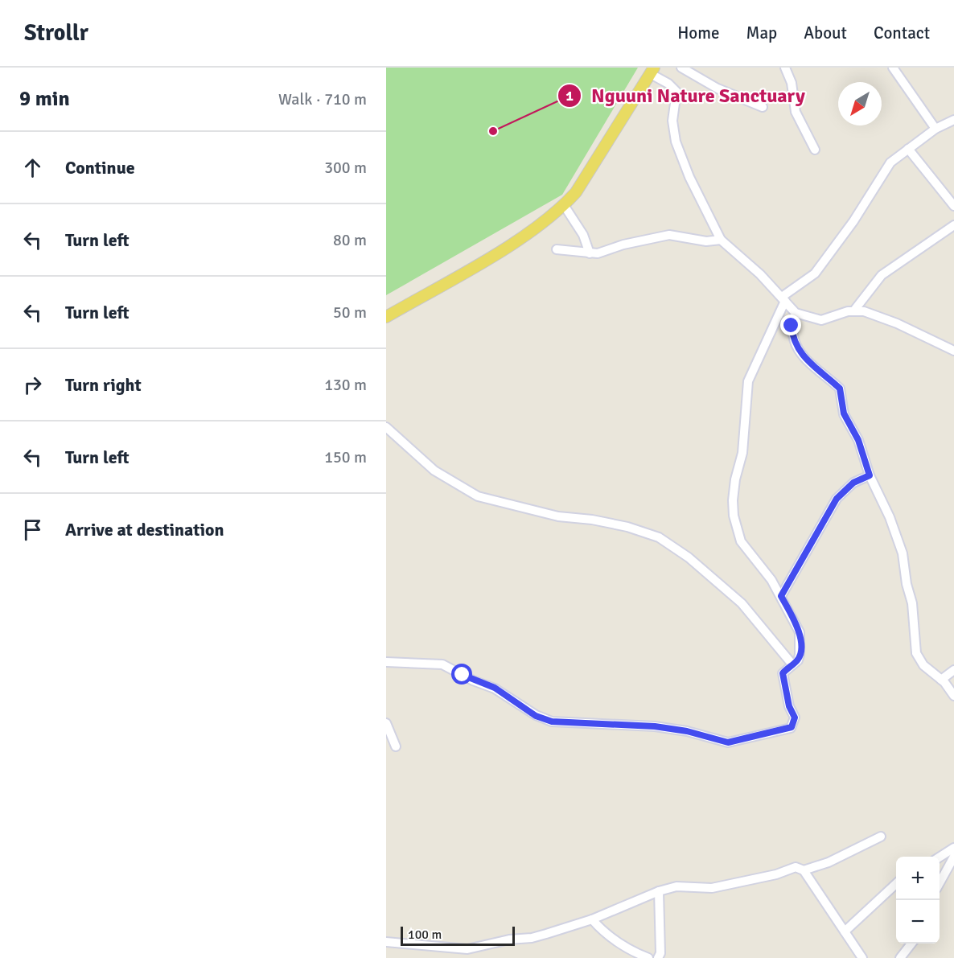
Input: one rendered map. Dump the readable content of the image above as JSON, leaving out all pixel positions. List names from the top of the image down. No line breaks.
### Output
{"places":["Nguuni Nature Sanctuary"],"scale_bar":"100 m","north":"bottom left","page":{"header":"Strollr","nav":["Home","Map","About","Contact"],"heading":["9 min","Walk · 710 m"],"list":[["Continue","300 m"],["Turn left","80 m"],["Turn left","50 m"],["Turn right","130 m"],["Turn left","150 m"],"Arrive at destination"],"map_buttons":["+","−"],"scale":"100 m"}}
